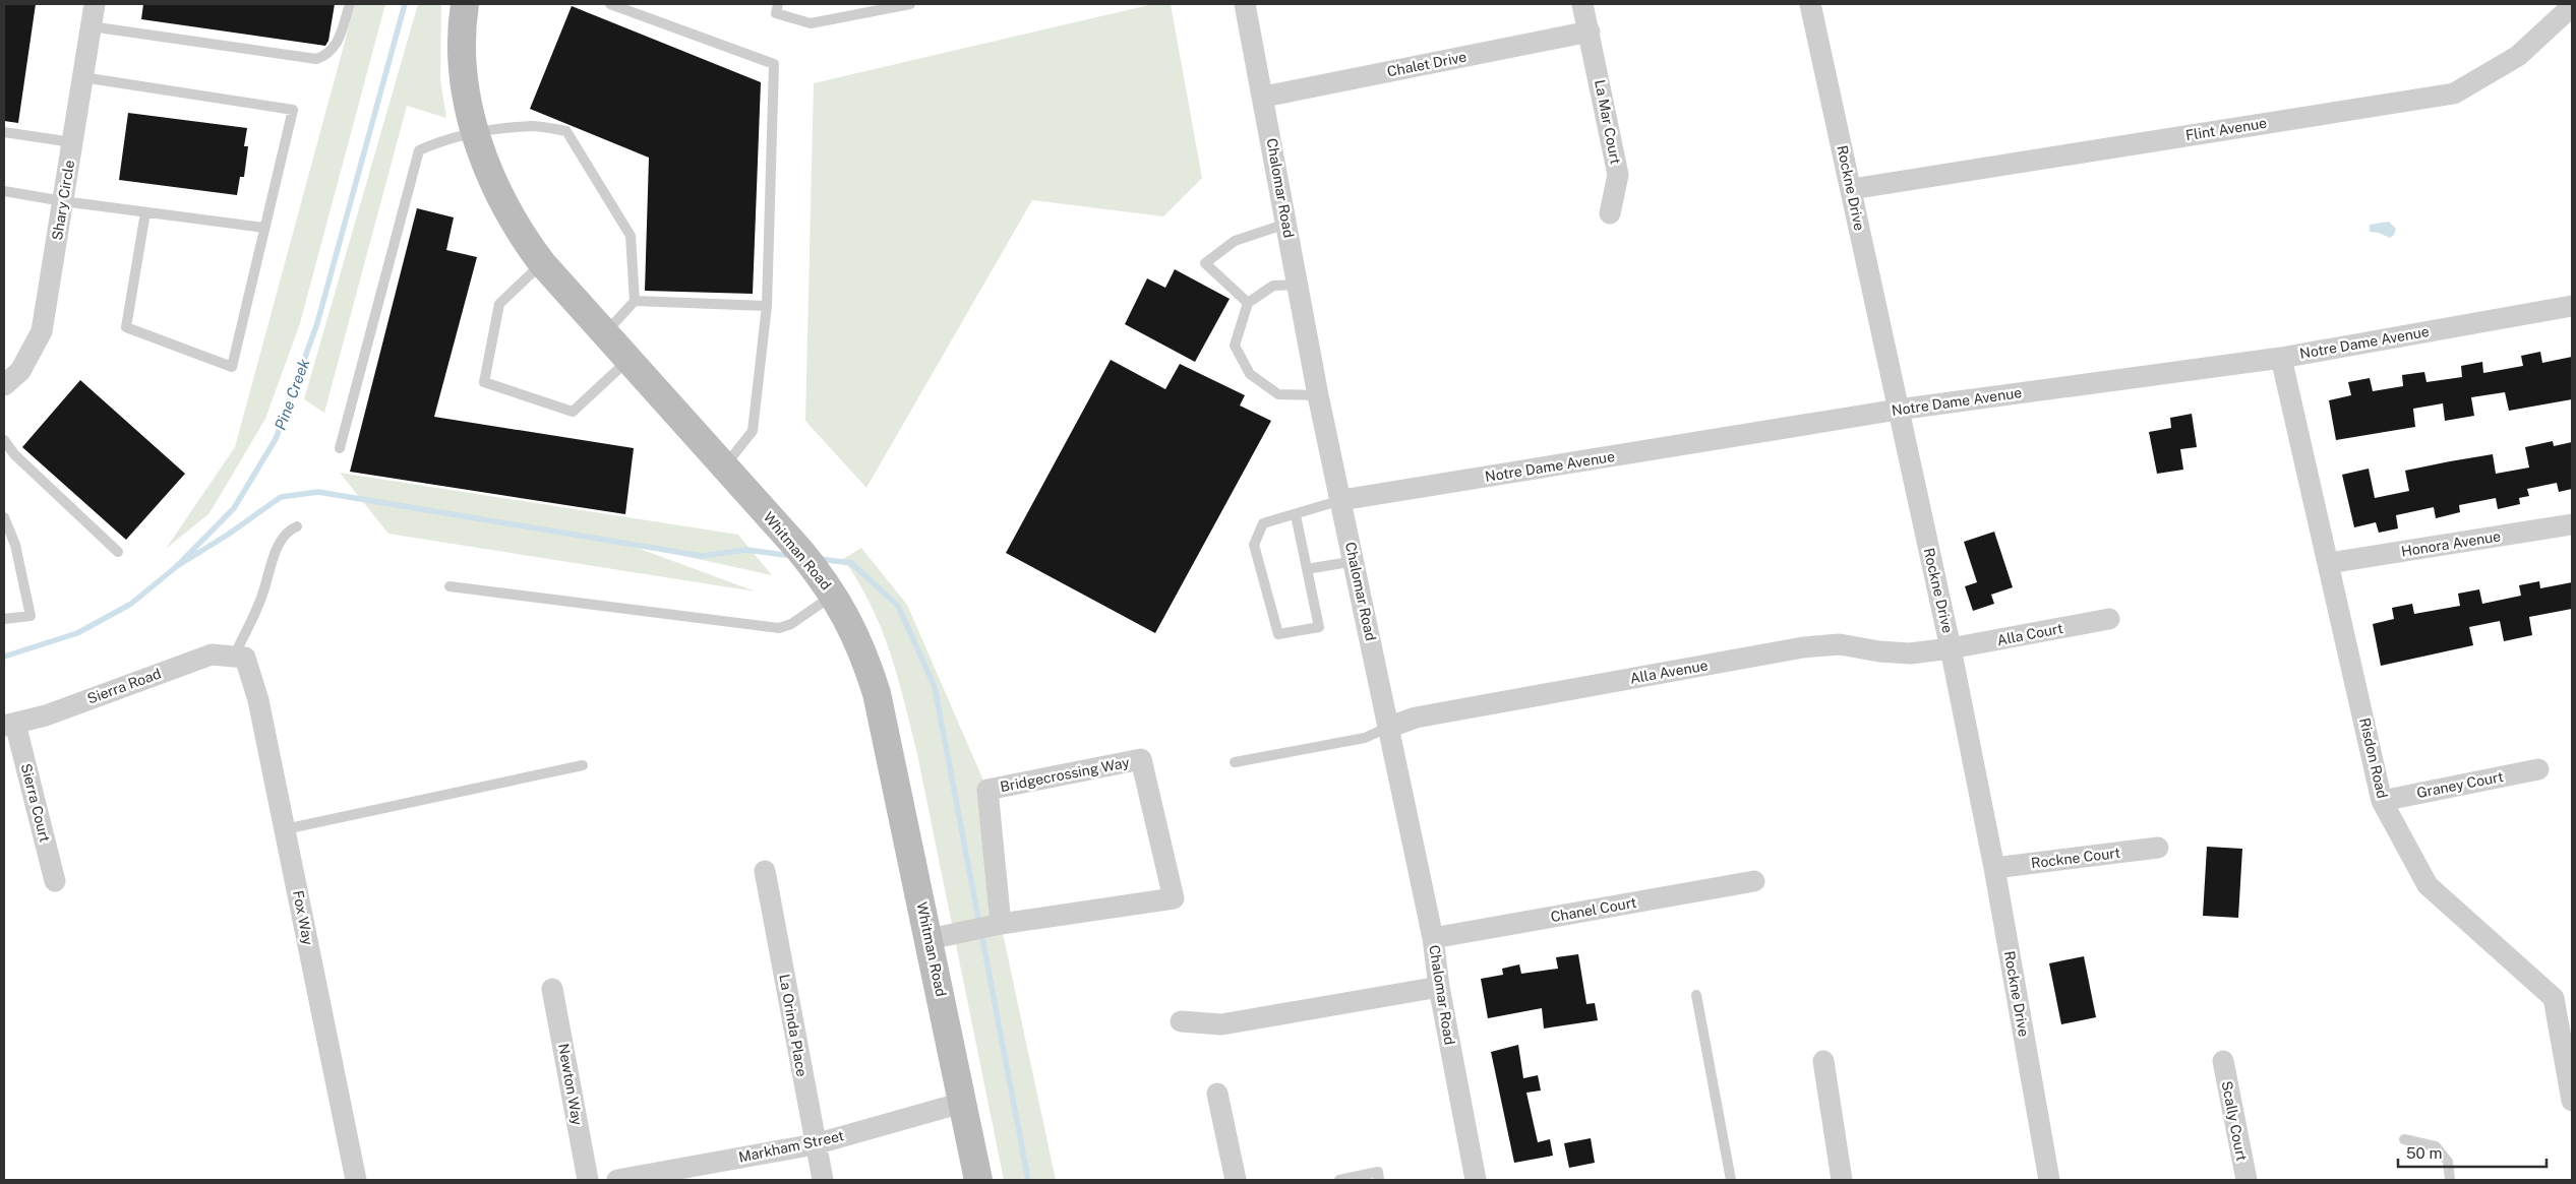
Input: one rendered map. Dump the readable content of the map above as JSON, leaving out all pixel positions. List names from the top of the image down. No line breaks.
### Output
{"streets":{"street":["Chalet Drive","La Mar Court","Flint Avenue","Chalomar Road","Rockne Drive","Shary Circle","Notre Dame Avenue","Honora Avenue","Whitman Road","Alla Court","Alla Avenue","Sierra Road","Risdon Road","Bridgecrossing Way","Graney Court","Sierra Court","Rockne Court","Chanel Court","Fox Way","La Orinda Place","Newton Way","Scally Court","Markham Street"]},"crossings":[["Chalet Drive","La Mar Court"],["Chalet Drive","Chalomar Road"],["Flint Avenue","Rockne Drive"],["Chalomar Road","Notre Dame Avenue"],["Chalomar Road","Alla Avenue"],["Chalomar Road","Chanel Court"],["Rockne Drive","Notre Dame Avenue"],["Rockne Drive","Alla Court"],["Rockne Drive","Alla Avenue"],["Rockne Drive","Rockne Court"],["Notre Dame Avenue","Risdon Road"],["Honora Avenue","Risdon Road"],["Whitman Road","Bridgecrossing Way"],["Whitman Road","Markham Street"],["Alla Court","Alla Avenue"],["Sierra Road","Sierra Court"],["Sierra Road","Fox Way"],["Risdon Road","Graney Court"],["La Orinda Place","Markham Street"]],"water":["Pine Creek"],"scale_bar":"50 m"}
